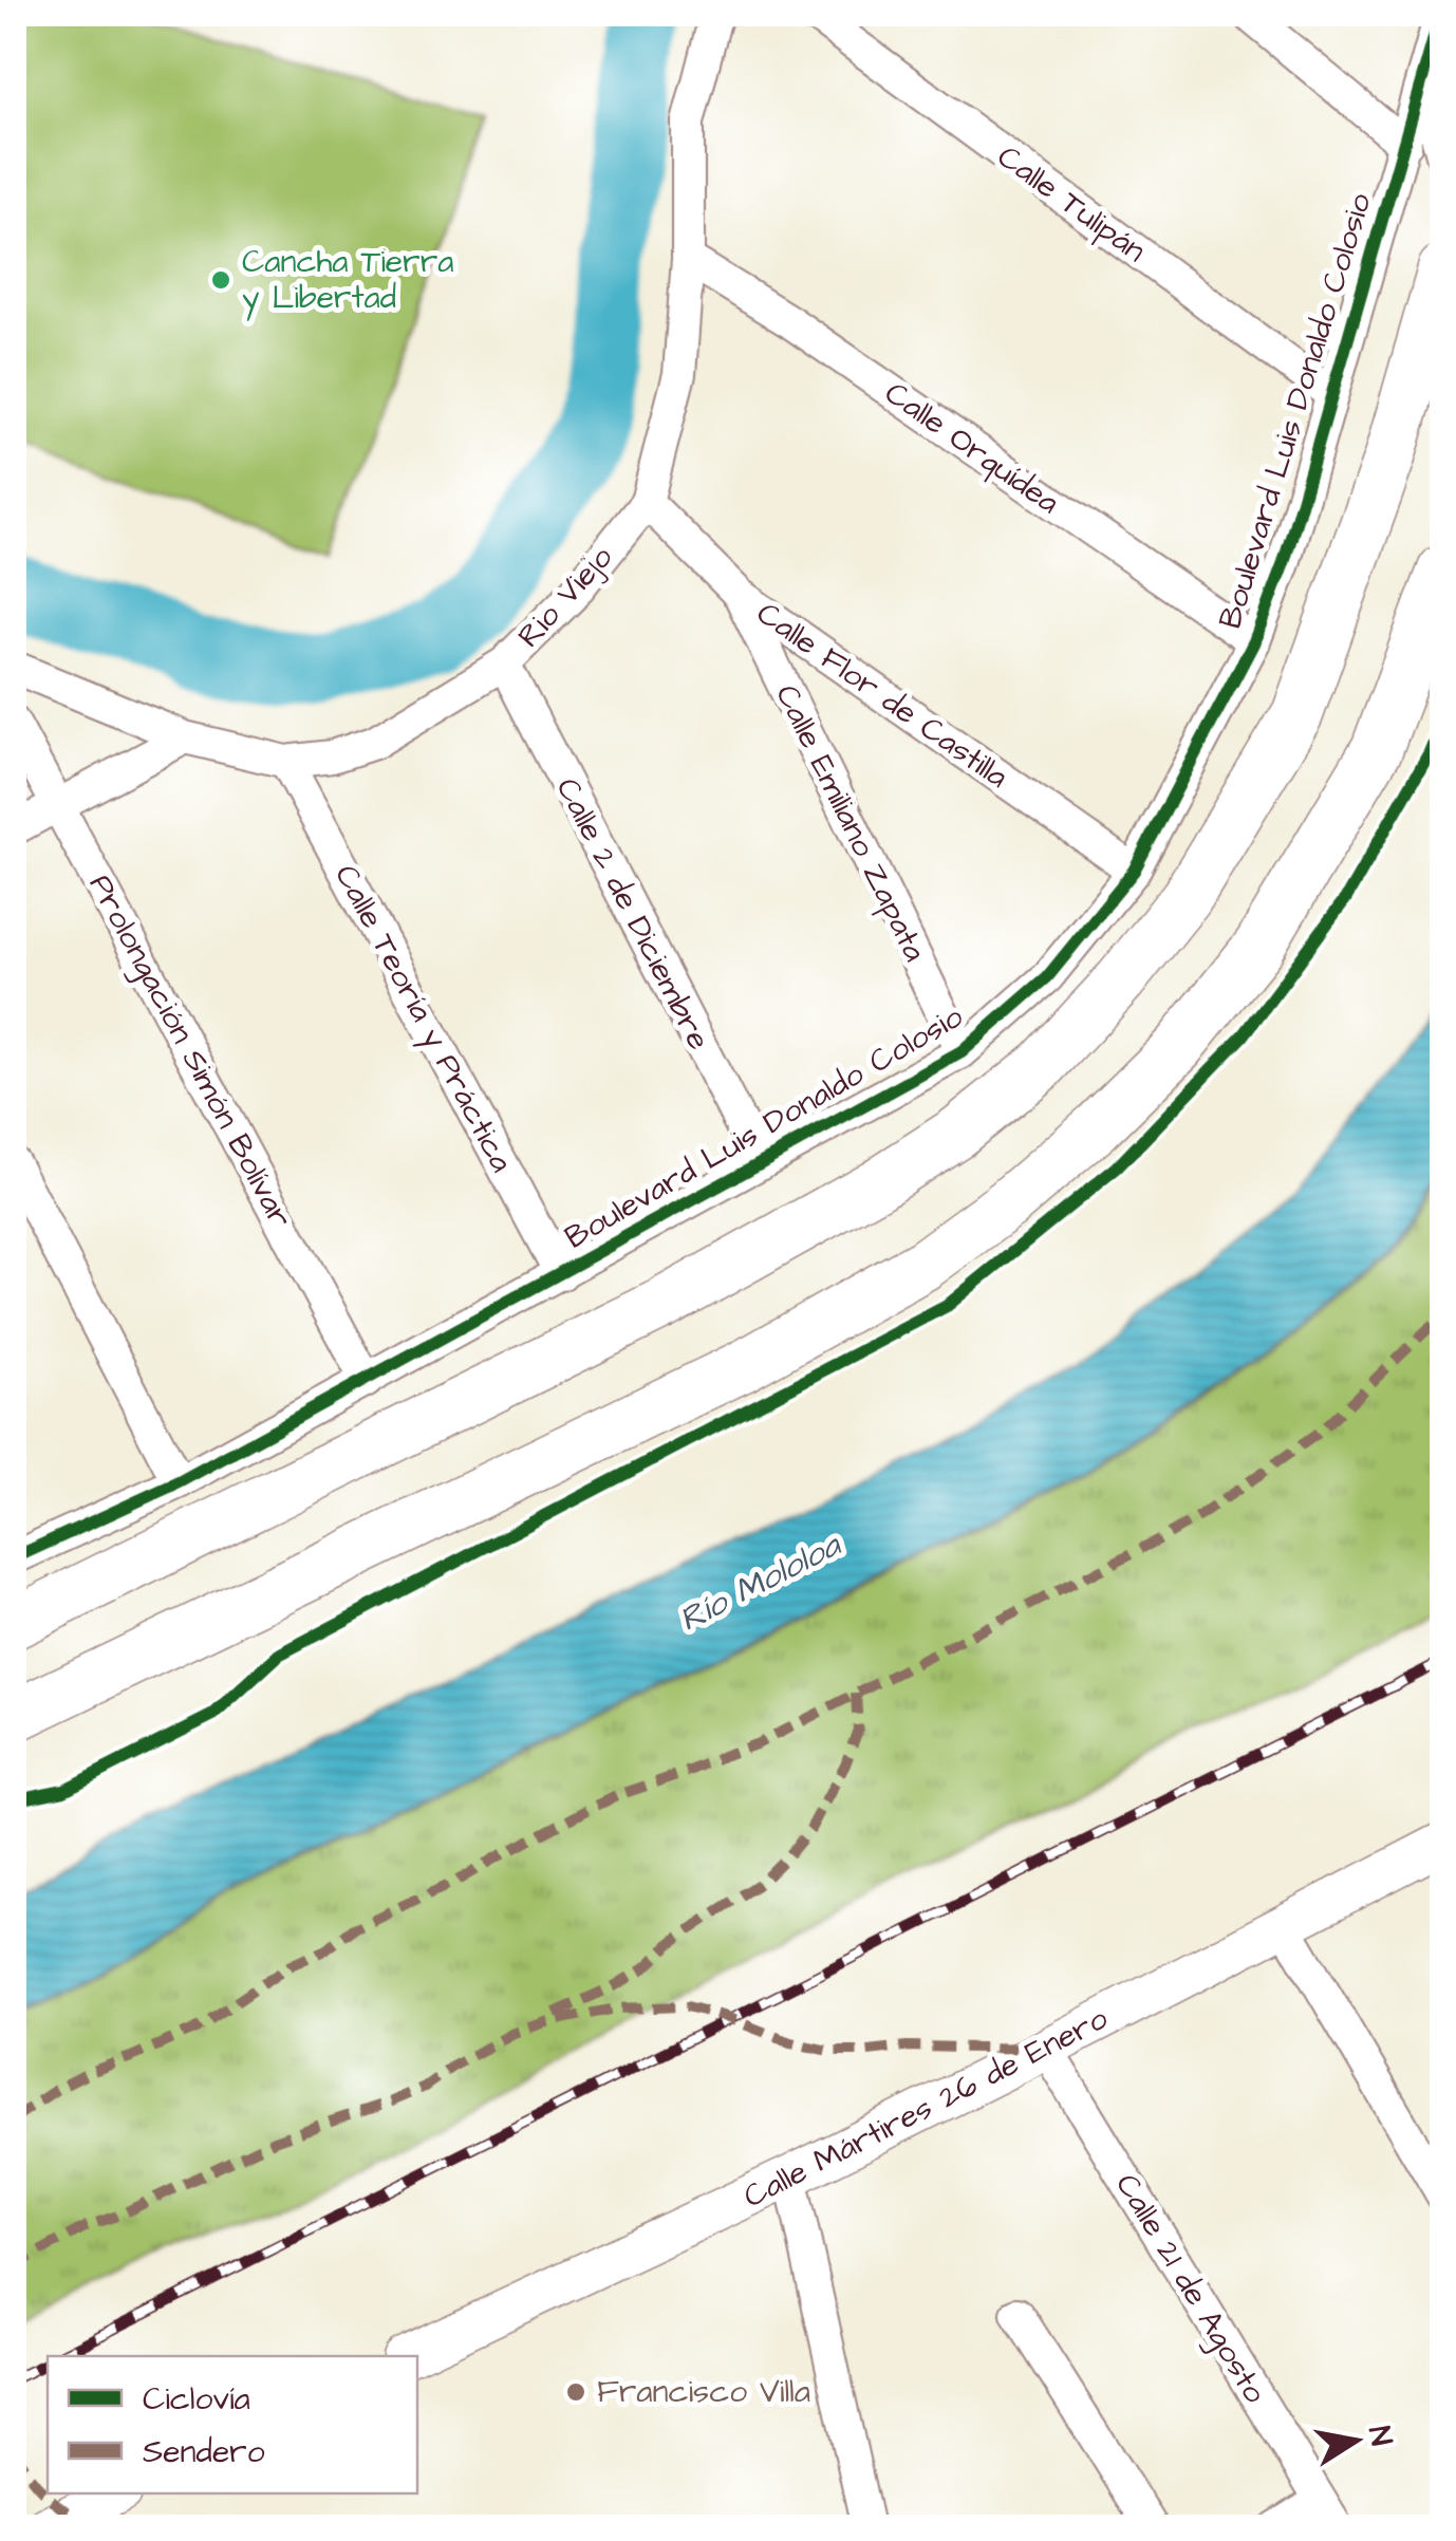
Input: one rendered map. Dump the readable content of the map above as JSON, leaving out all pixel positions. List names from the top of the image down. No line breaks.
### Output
{"streets":{"street":["Calle Tulipán","Boulevard Luis Donaldo Colosio","Calle Orquídea","Rio Viejo","Calle Flor de Castilla","Calle Emiliano Zapata","Calle 2 de Diciembre","Calle Teoría y Práctica","Prolongación Simón Bolívar","Calle Mártires 26 de Enero","Calle 21 de Agosto"]},"crossings":[["Calle Tulipán","Boulevard Luis Donaldo Colosio"],["Boulevard Luis Donaldo Colosio","Calle Orquídea"],["Boulevard Luis Donaldo Colosio","Calle Flor de Castilla"],["Boulevard Luis Donaldo Colosio","Calle Emiliano Zapata"],["Boulevard Luis Donaldo Colosio","Calle 2 de Diciembre"],["Boulevard Luis Donaldo Colosio","Calle Teoría y Práctica"],["Boulevard Luis Donaldo Colosio","Prolongación Simón Bolívar"],["Calle Orquídea","Rio Viejo"],["Rio Viejo","Calle Flor de Castilla"],["Rio Viejo","Calle 2 de Diciembre"],["Rio Viejo","Calle Teoría y Práctica"],["Calle Flor de Castilla","Calle Emiliano Zapata"],["Calle Mártires 26 de Enero","Calle 21 de Agosto"]],"water":["Río Mololoa"],"places":["Cancha Tierra y Libertad","Francisco Villa"],"legend":["Ciclovía","Sendero"],"north":"right"}
